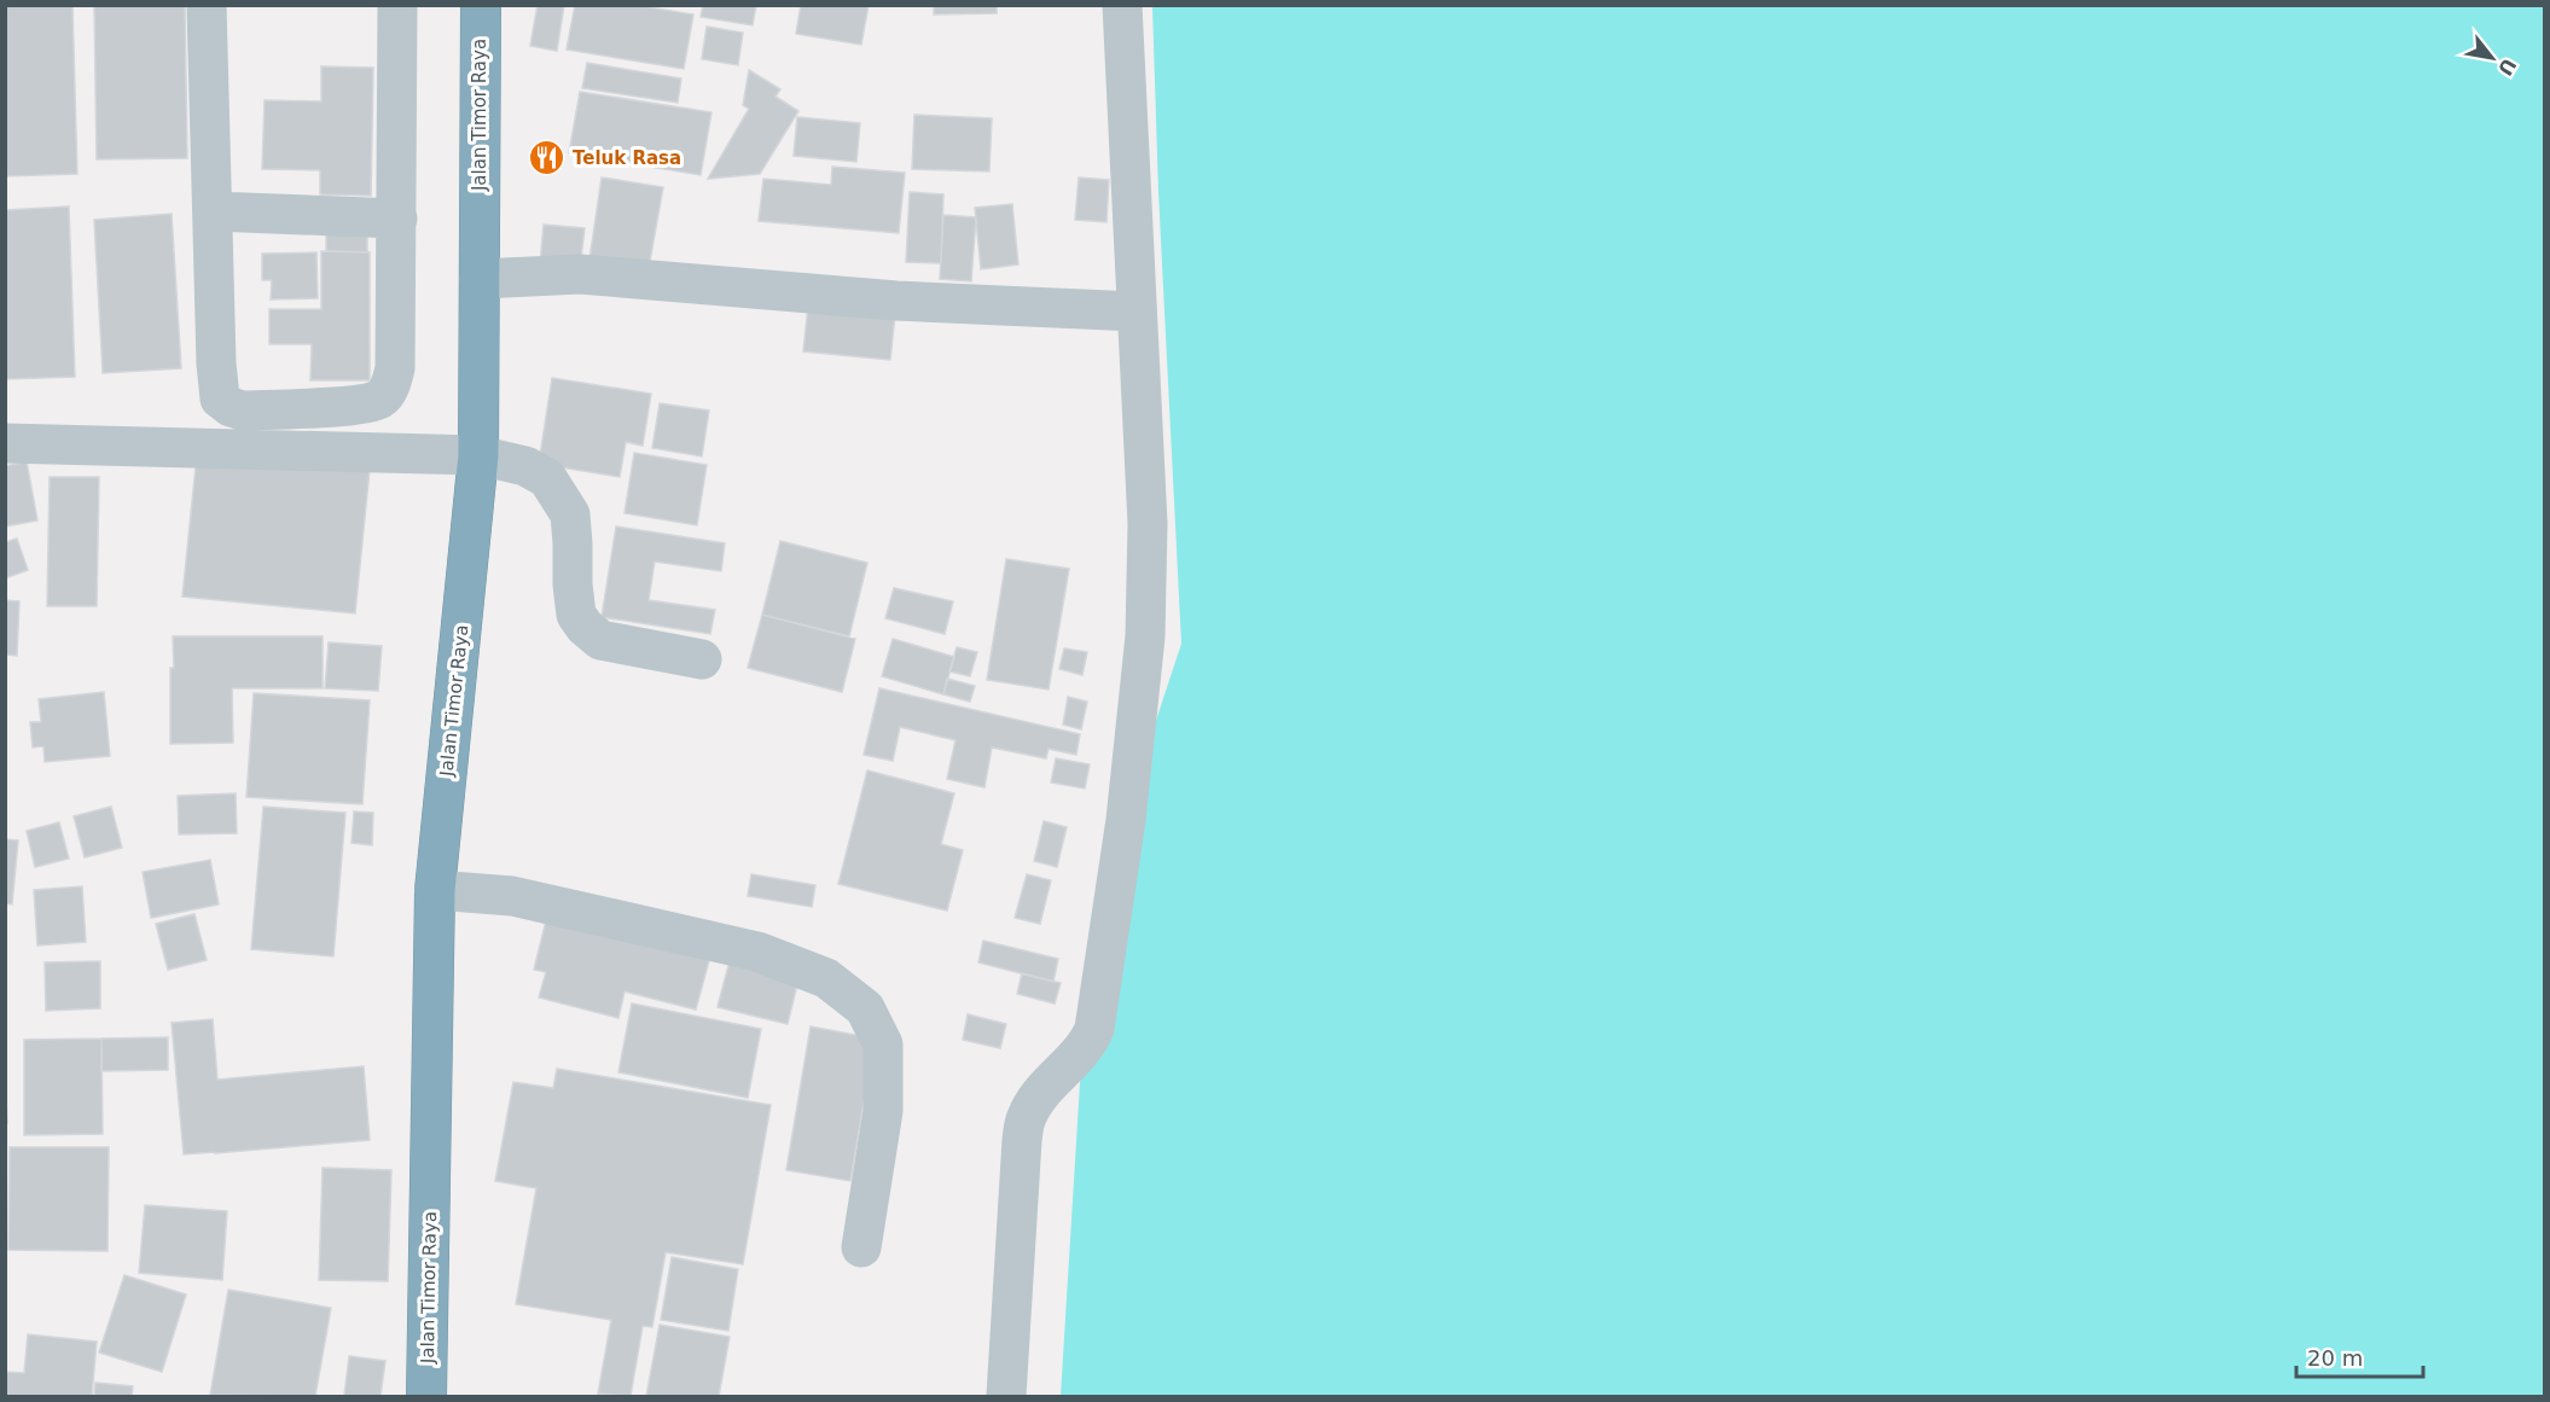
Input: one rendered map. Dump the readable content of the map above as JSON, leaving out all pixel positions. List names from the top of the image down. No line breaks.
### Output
{"streets":{"highway":["Jalan Timor Raya"]},"places":{"restaurant":["Teluk Rasa"]},"scale_bar":"20 m","north":"bottom right"}
